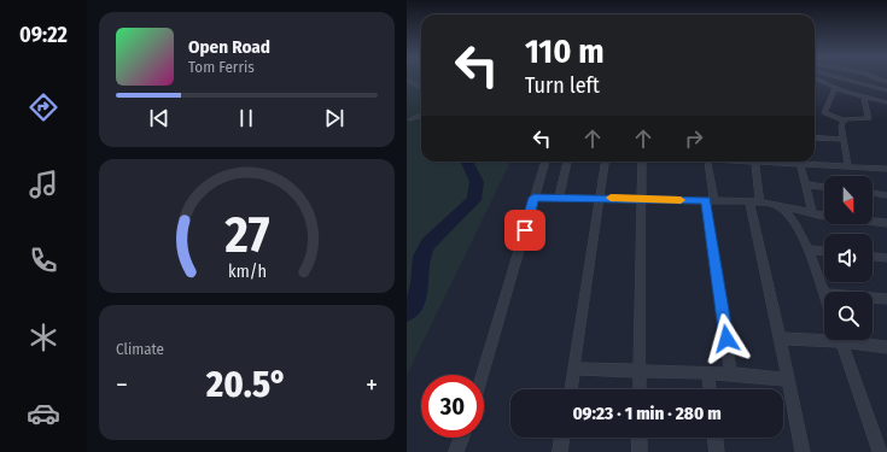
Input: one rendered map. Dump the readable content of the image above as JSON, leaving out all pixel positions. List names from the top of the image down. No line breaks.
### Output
{"north":"bottom","page":{"tabs":"09:22","turn":["110 m","Turn left"],"song":["Open Road","Tom Ferris"],"tile":"Climate","heat":["−","20.5°","+"],"limit":"30","trip":"09:23 · 1 min · 280 m","gauge":["27","km/h"]}}
